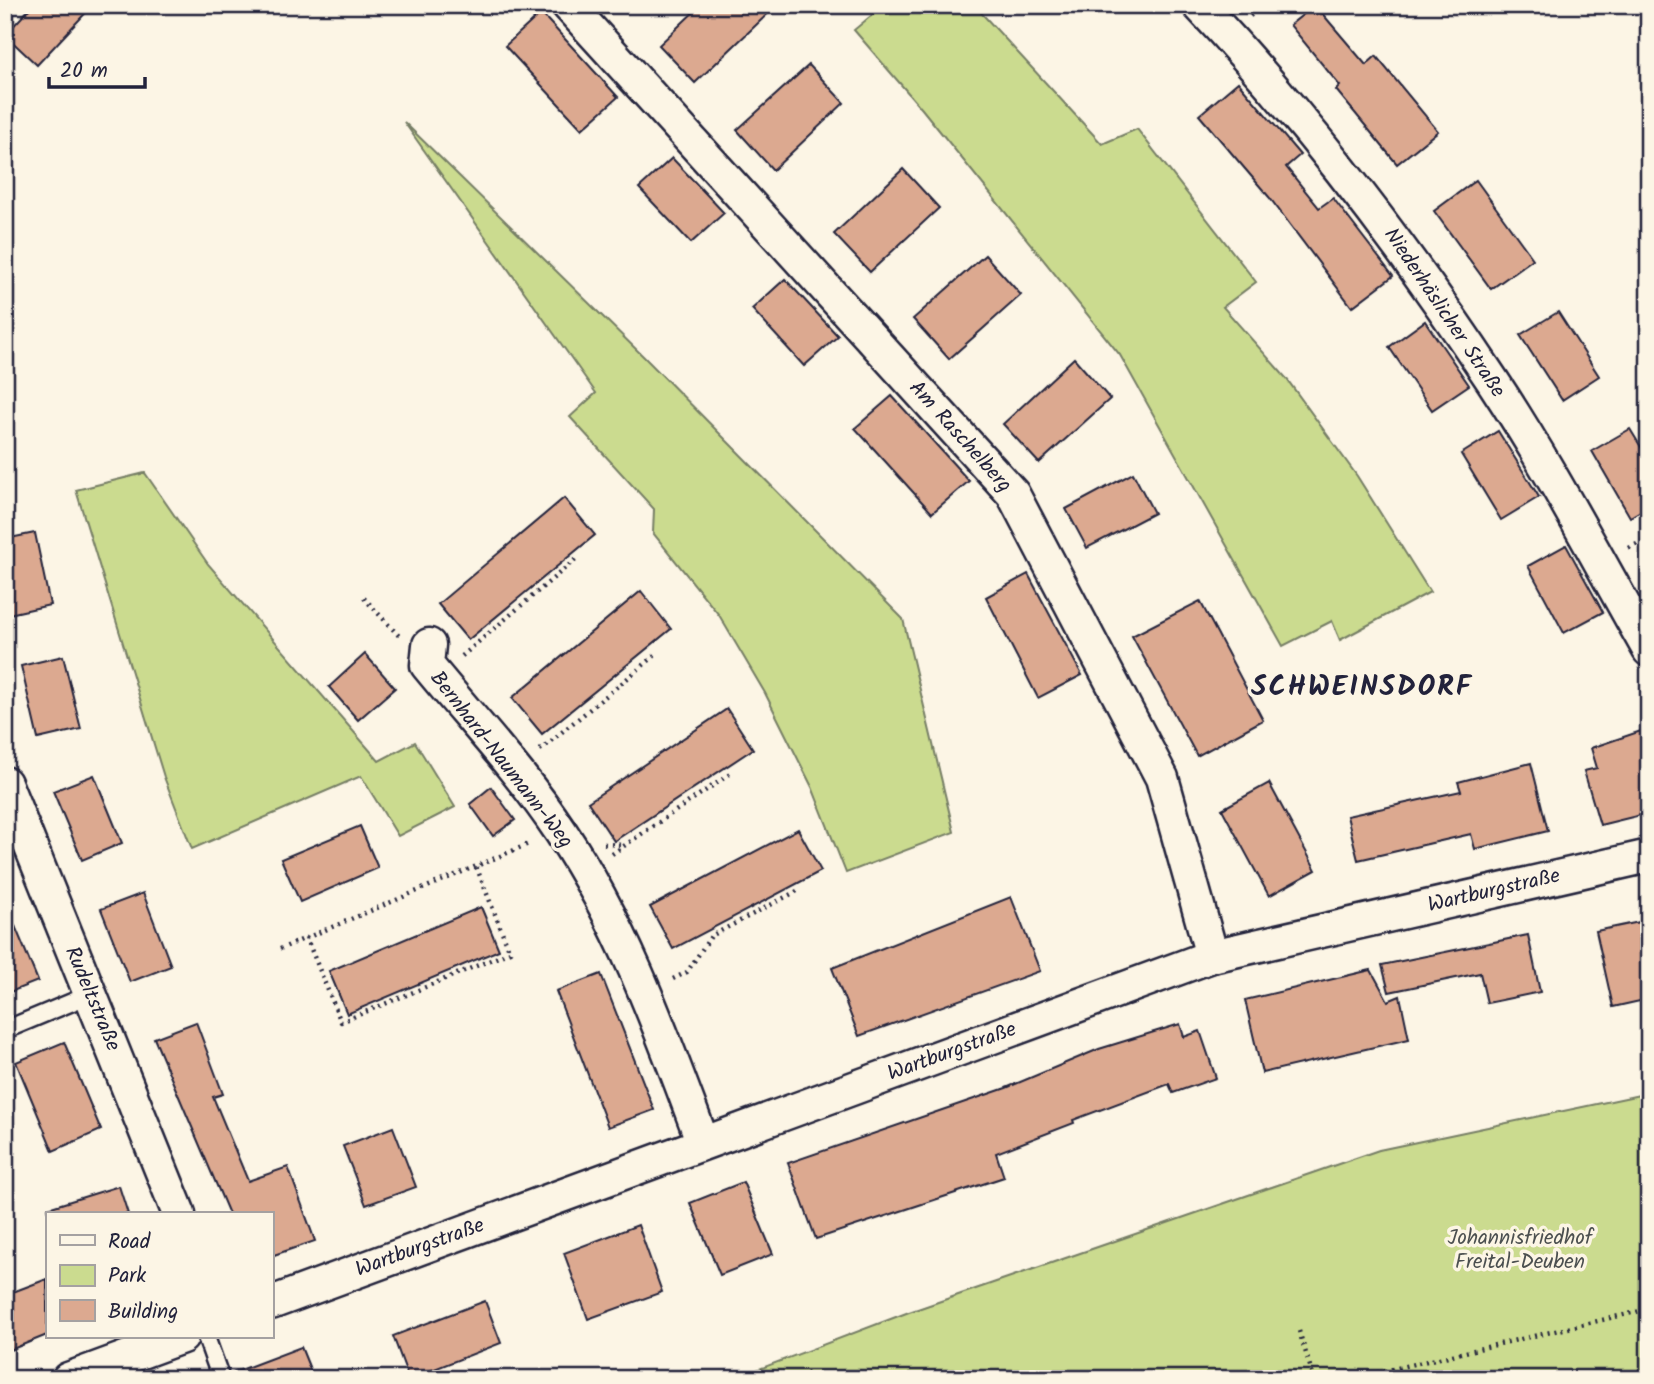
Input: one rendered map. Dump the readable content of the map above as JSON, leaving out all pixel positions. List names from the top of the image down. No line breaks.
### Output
{"streets":{"street":["Niederhäslicher Straße","Am Raschelberg","Bernhard-Naumann-Weg","Wartburgstraße","Rudeltstraße"]},"crossings":[["Am Raschelberg","Wartburgstraße"],["Bernhard-Naumann-Weg","Wartburgstraße"]],"districts":["SCHWEINSDORF"],"parks":["Johannisfriedhof Freital-Deuben"],"legend":["Road","Park","Building"],"scale_bar":"20 m"}
